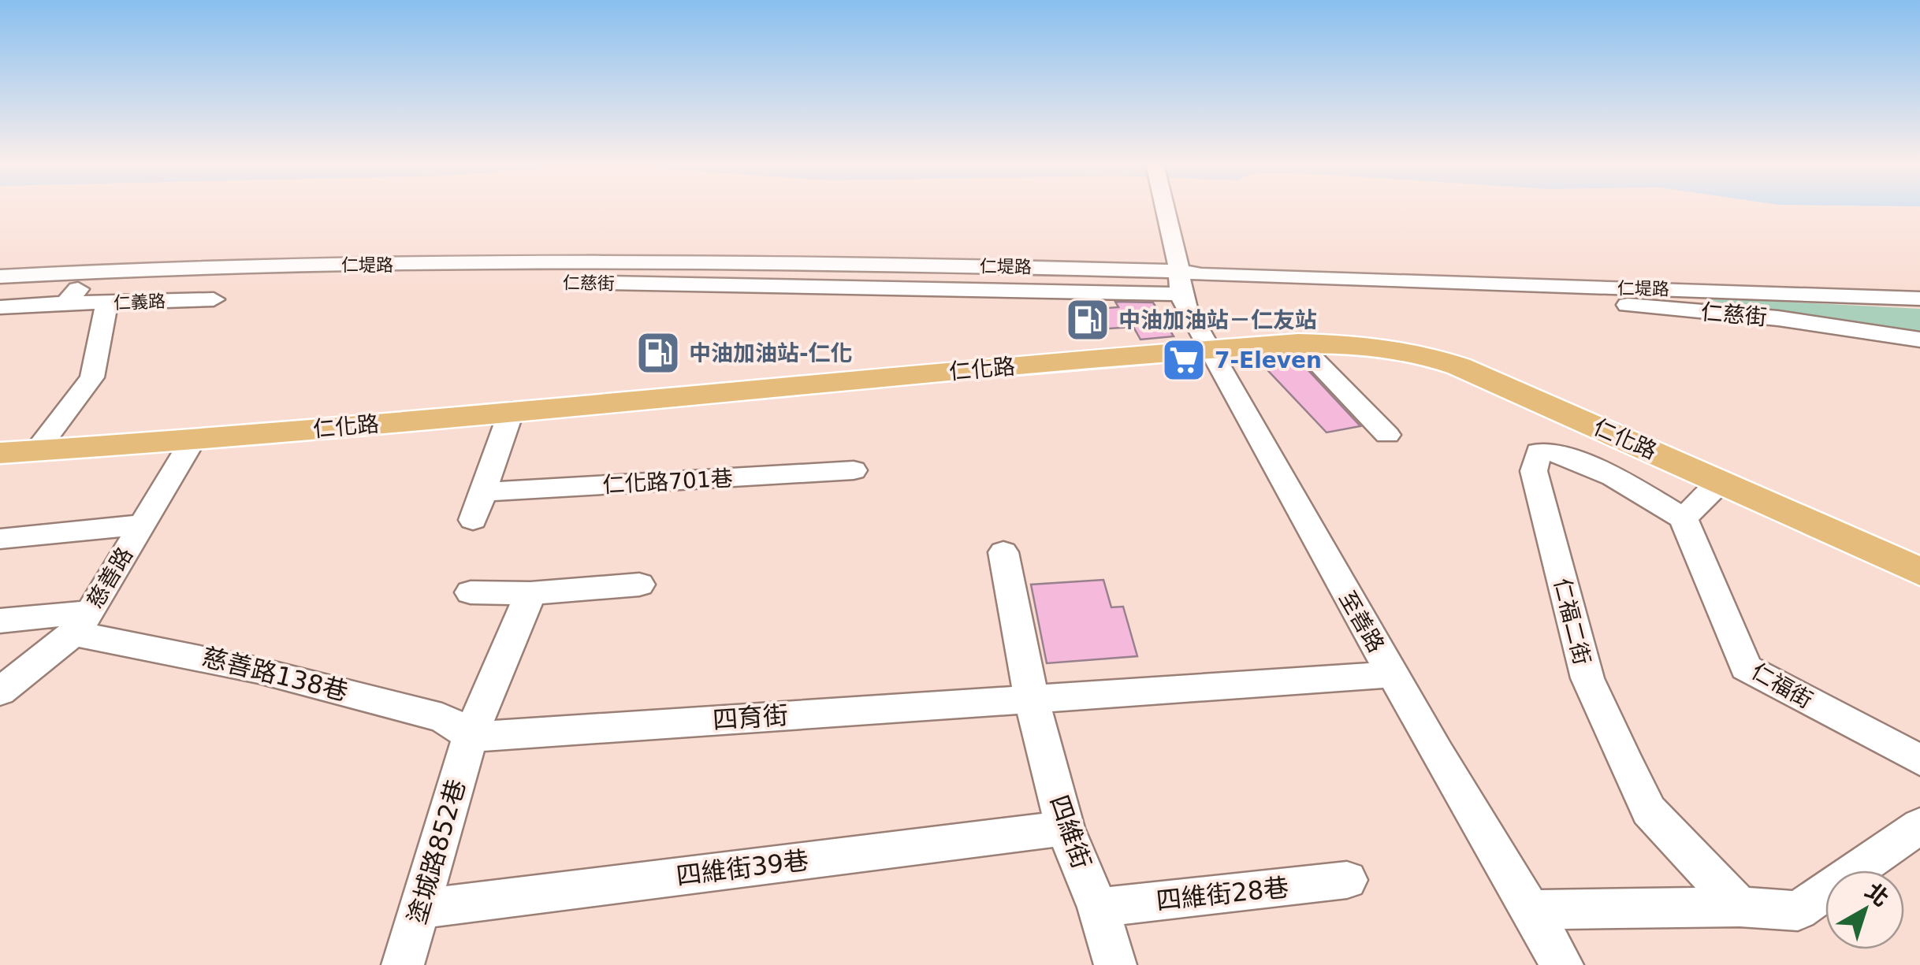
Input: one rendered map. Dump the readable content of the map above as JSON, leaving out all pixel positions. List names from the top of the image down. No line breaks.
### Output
{"streets":{"main road":["仁化路"],"street":["仁堤路","仁慈街","仁義路","仁化路701巷","慈善路","至善路","仁福二街","慈善路138巷","仁福街","四育街","四維街","塗城路852巷","四維街39巷","四維街28巷"]},"crossings":[["仁堤路","仁慈街"],["仁堤路","仁義路"],["仁堤路","至善路"],["仁慈街","仁義路"],["仁慈街","至善路"],["仁化路","慈善路"],["仁化路","至善路"],["慈善路","慈善路138巷"],["至善路","四育街"],["仁福二街","仁福街"],["慈善路138巷","四育街"],["慈善路138巷","塗城路852巷"],["四育街","四維街"],["四育街","塗城路852巷"],["四維街","四維街39巷"],["四維街","四維街28巷"],["塗城路852巷","四維街39巷"]],"places":{"fuel station":["中油加油站－仁友站","中油加油站-仁化"],"supermarket":["7-Eleven"]},"north":"top right"}
